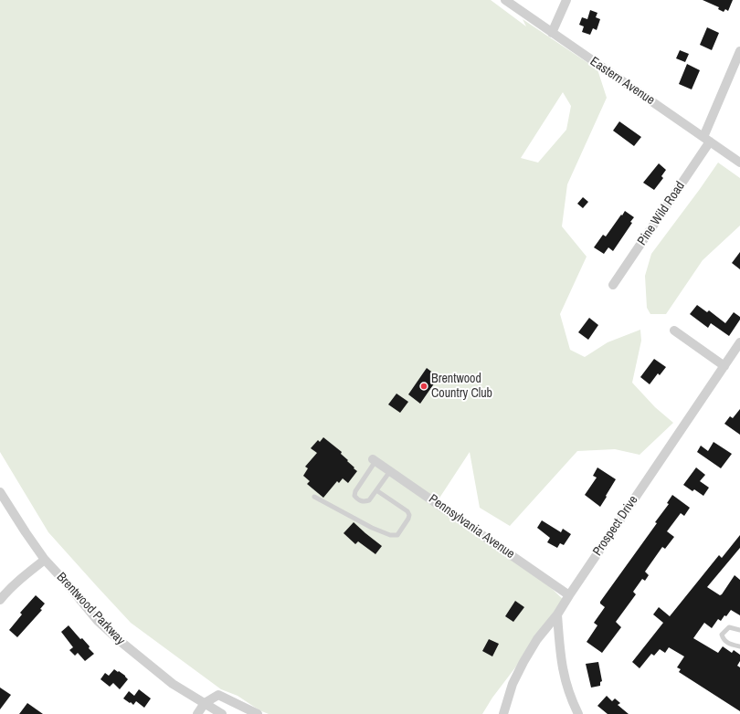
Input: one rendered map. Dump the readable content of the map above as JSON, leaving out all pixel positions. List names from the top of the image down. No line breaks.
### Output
{"streets":{"street":["Eastern Avenue","Pine Wild Road","Prospect Drive","Pennsylvania Avenue","Brentwood Parkway"]},"crossings":[["Eastern Avenue","Pine Wild Road"],["Prospect Drive","Pennsylvania Avenue"]],"places":["Brentwood Country Club"]}
